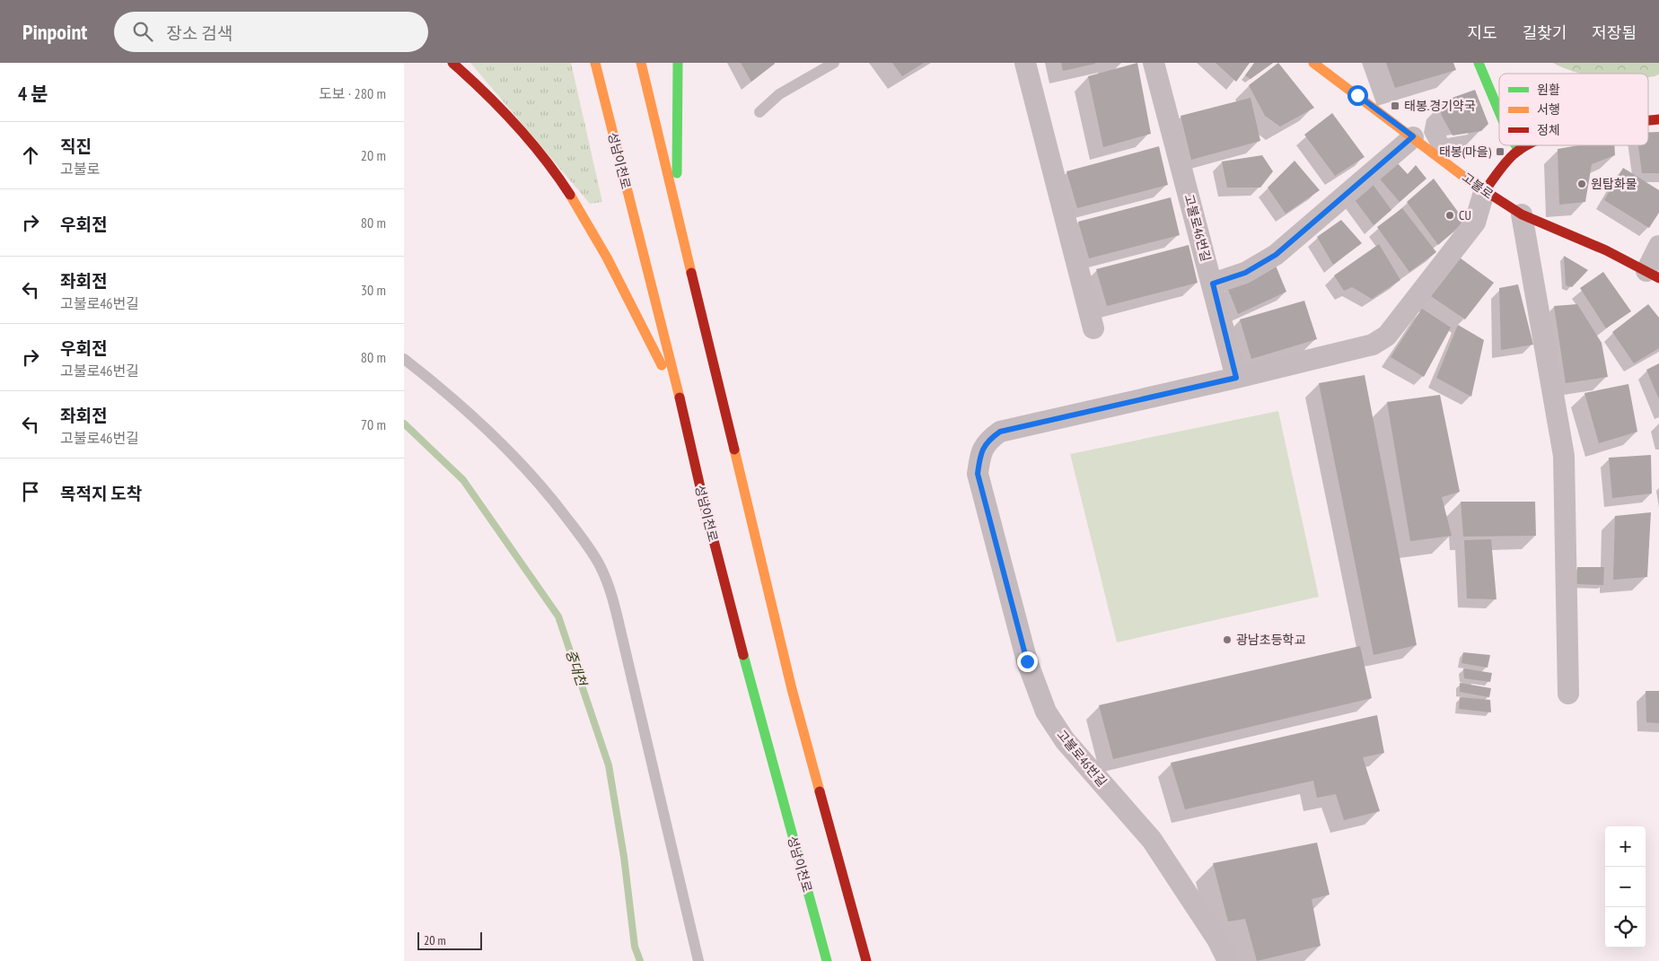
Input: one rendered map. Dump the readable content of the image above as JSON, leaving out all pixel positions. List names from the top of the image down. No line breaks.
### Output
{"streets":{"main road":["성남이천로","고불로"],"street":["고불로46번길"]},"water":["중대천"],"places":{"transit":["태봉.경기약국","태봉(마을)"],"other":["원탑화물","CU","광남초등학교"]},"legend":["원활","서행","정체"],"scale_bar":"20 m","page":{"header":"Pinpoint","search":"장소 검색","nav":["지도","길찾기","저장됨"],"heading":["4 분","도보 · 280 m"],"list":[["직진","고불로","20 m"],["우회전","80 m"],["좌회전","고불로46번길","30 m"],["우회전","고불로46번길","80 m"],["좌회전","고불로46번길","70 m"],"목적지 도착"],"map_buttons":["+","−"],"scale":"20 m"}}
